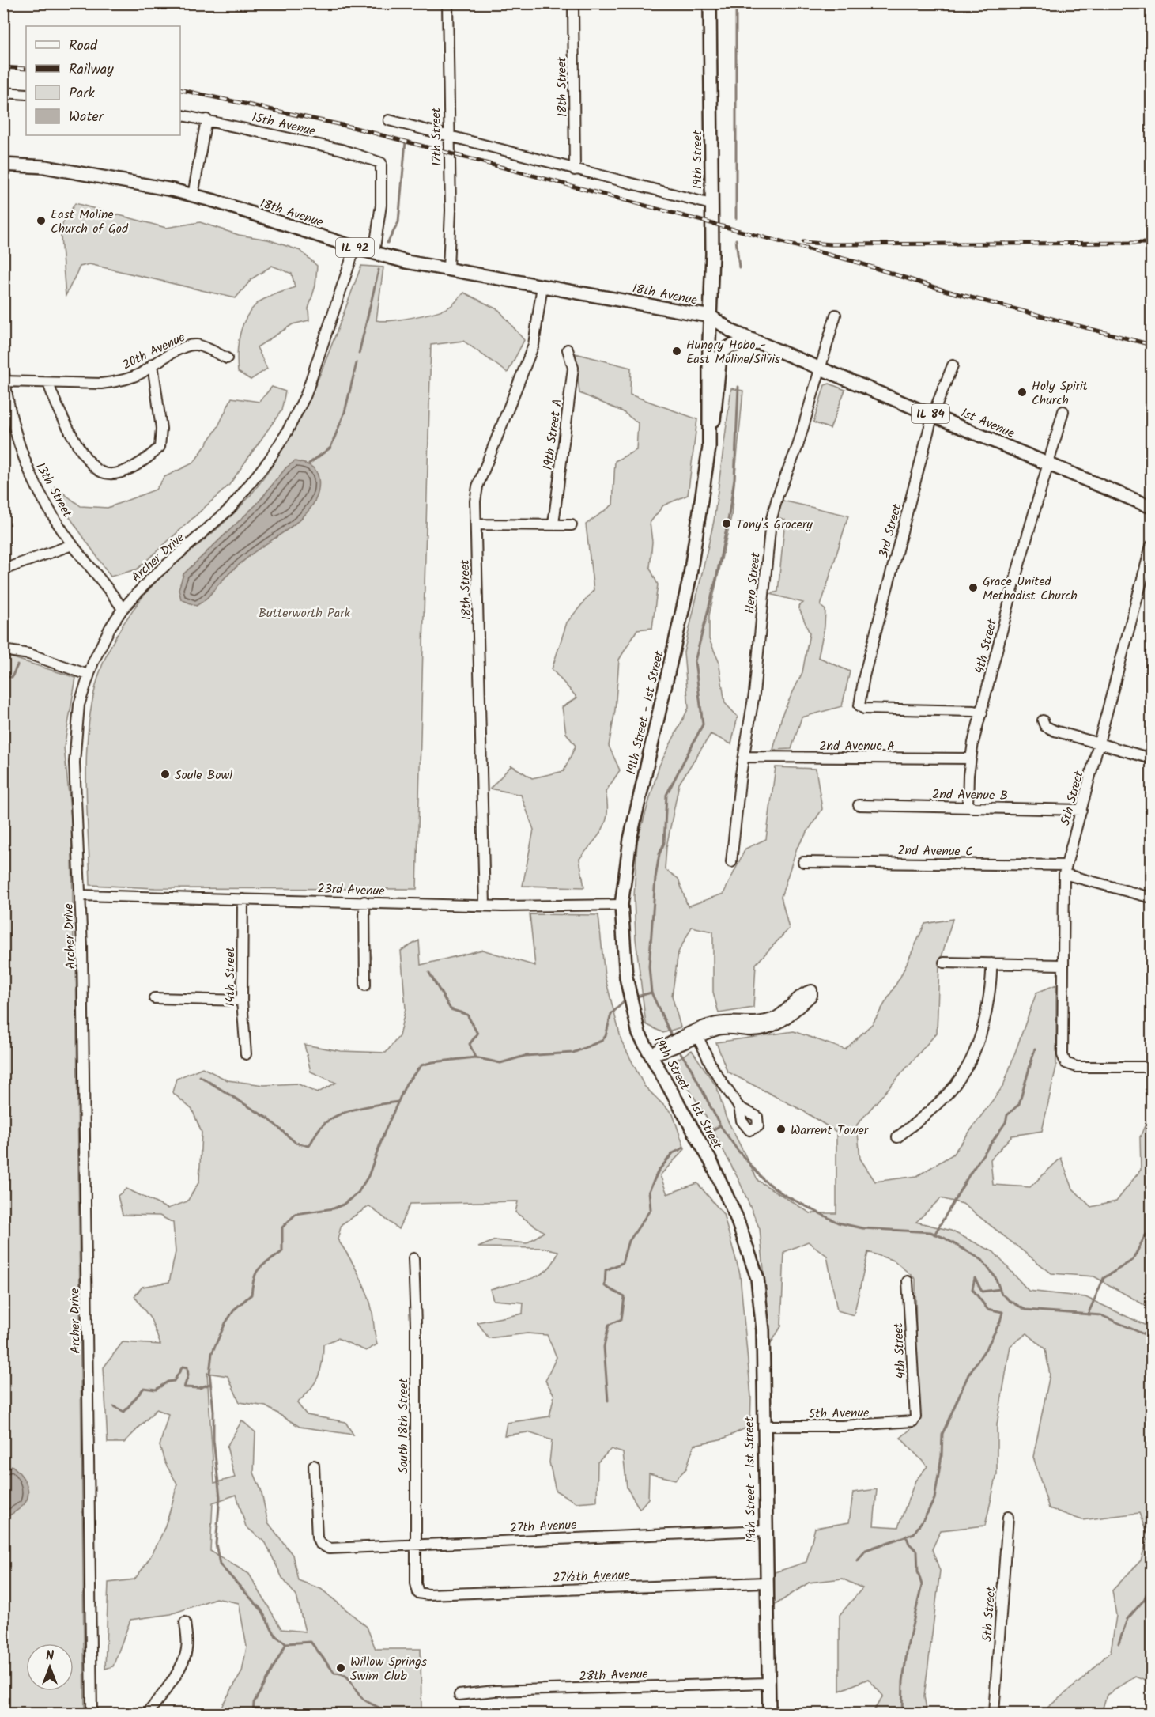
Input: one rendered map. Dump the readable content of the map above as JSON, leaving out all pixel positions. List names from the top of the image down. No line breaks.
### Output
{"streets":{"main road":["19th Street","18th Avenue","IL 92","IL 84","1st Avenue","19th Street - 1st Street"],"street":["18th Street","15th Avenue","17th Street","20th Avenue","19th Street A","13th Street","3rd Street","Archer Drive","Hero Street","4th Street","2nd Avenue A","2nd Avenue B","5th Street","2nd Avenue C","23rd Avenue","14th Street","5th Avenue","South 18th Street","27th Avenue","27½th Avenue","28th Avenue"]},"crossings":[["18th Street","18th Avenue"],["18th Street","23rd Avenue"],["15th Avenue","18th Avenue"],["17th Street","18th Avenue"],["19th Street","18th Avenue"],["19th Street","1st Avenue"],["19th Street","19th Street - 1st Street"],["18th Avenue","1st Avenue"],["18th Avenue","Archer Drive"],["18th Avenue","19th Street - 1st Street"],["20th Avenue","13th Street"],["1st Avenue","3rd Street"],["1st Avenue","Hero Street"],["1st Avenue","4th Street"],["1st Avenue","19th Street - 1st Street"],["13th Street","Archer Drive"],["3rd Street","4th Street"],["Archer Drive","23rd Avenue"],["Hero Street","2nd Avenue A"],["4th Street","2nd Avenue A"],["4th Street","2nd Avenue B"],["4th Street","5th Avenue"],["19th Street - 1st Street","23rd Avenue"],["19th Street - 1st Street","5th Avenue"],["19th Street - 1st Street","27th Avenue"],["19th Street - 1st Street","27½th Avenue"],["19th Street - 1st Street","28th Avenue"],["2nd Avenue B","5th Street"],["5th Street","2nd Avenue C"],["23rd Avenue","14th Street"],["South 18th Street","27th Avenue"],["South 18th Street","27½th Avenue"]],"parks":["Butterworth Park"],"places":["East Moline Church of God","Hungry Hobo - East Moline/Silvis","Holy Spirit Church","Tony's Grocery","Grace United Methodist Church","Soule Bowl","Warrent Tower","Willow Springs Swim Club"],"legend":["Road","Railway","Park","Water"],"north":"top"}
